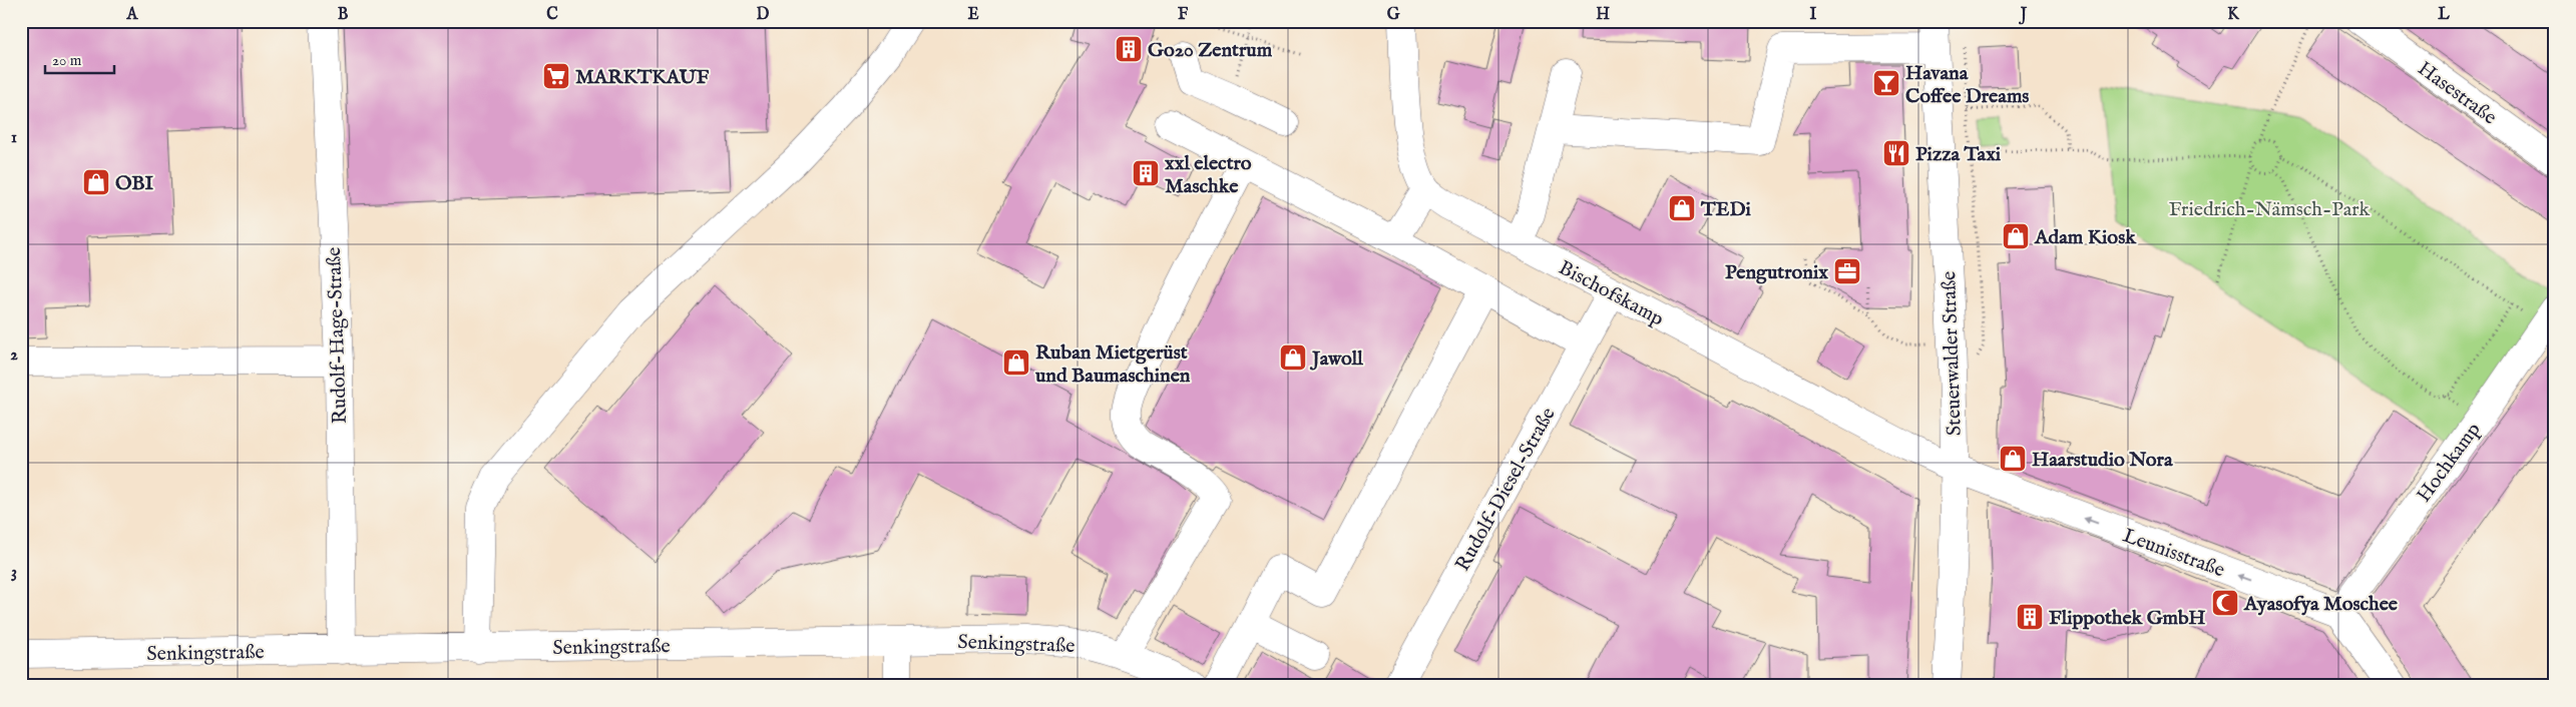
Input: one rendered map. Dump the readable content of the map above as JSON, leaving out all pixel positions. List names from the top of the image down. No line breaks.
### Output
{"streets":{"street":["Hasestraße","Bischofskamp","Rudolf-Hage-Straße","Steuerwalder Straße","Hochkamp","Rudolf-Diesel-Straße","Leunisstraße","Senkingstraße"]},"crossings":[["Bischofskamp","Steuerwalder Straße"],["Bischofskamp","Rudolf-Diesel-Straße"],["Bischofskamp","Leunisstraße"],["Rudolf-Hage-Straße","Senkingstraße"],["Steuerwalder Straße","Leunisstraße"],["Hochkamp","Leunisstraße"]],"one_way":["Leunisstraße"],"parks":["Friedrich-Nämsch-Park"],"places":{"building":["Go20 Zentrum","xxl electro Maschke","Flippothek GmbH"],"supermarket":["MARKTKAUF"],"bar":["Havana Coffee Dreams"],"restaurant":["Pizza Taxi"],"shop":["OBI","TEDi","Adam Kiosk","Jawoll","Ruban Mietgerüst und Baumaschinen","Haarstudio Nora"],"office":["Pengutronix"],"mosque":["Ayasofya Moschee"]},"scale_bar":"20 m","grid":{"columns":["A","B","C","D","E","F","G","H","I","J","K","L"],"rows":["1","2","3"]}}
